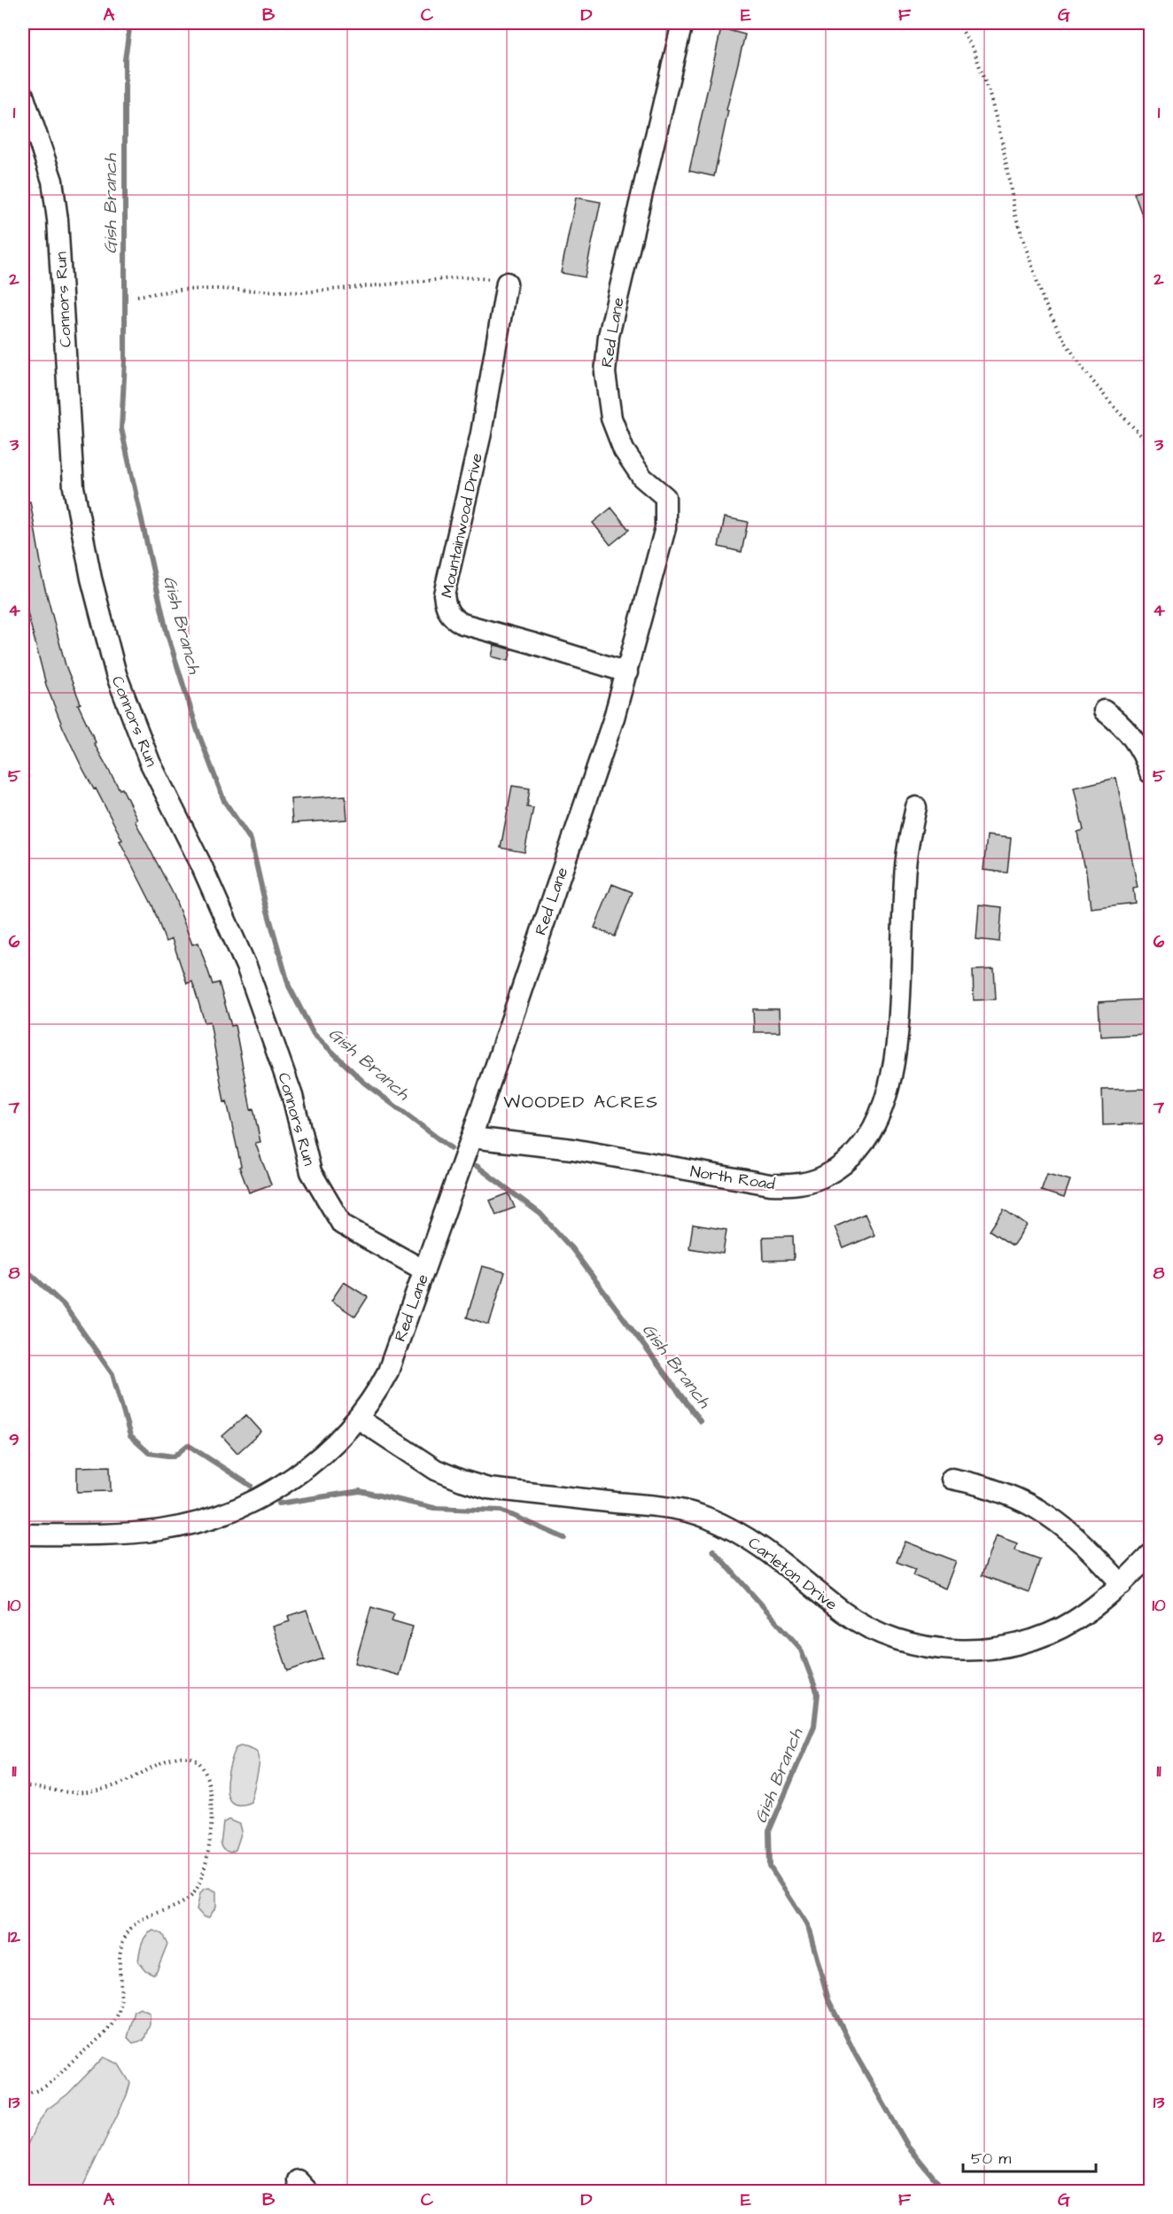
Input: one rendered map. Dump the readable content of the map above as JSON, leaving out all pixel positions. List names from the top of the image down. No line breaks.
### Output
{"streets":{"street":["Connors Run","Red Lane","Mountainwood Drive","North Road","Carleton Drive"]},"crossings":[["Connors Run","Red Lane"],["Red Lane","Mountainwood Drive"],["Red Lane","North Road"],["Red Lane","Carleton Drive"]],"districts":["WOODED ACRES"],"water":["Gish Branch"],"scale_bar":"50 m","grid":{"columns":["A","B","C","D","E","F","G"],"rows":["1","2","3","4","5","6","7","8","9","10","11","12","13"]}}
